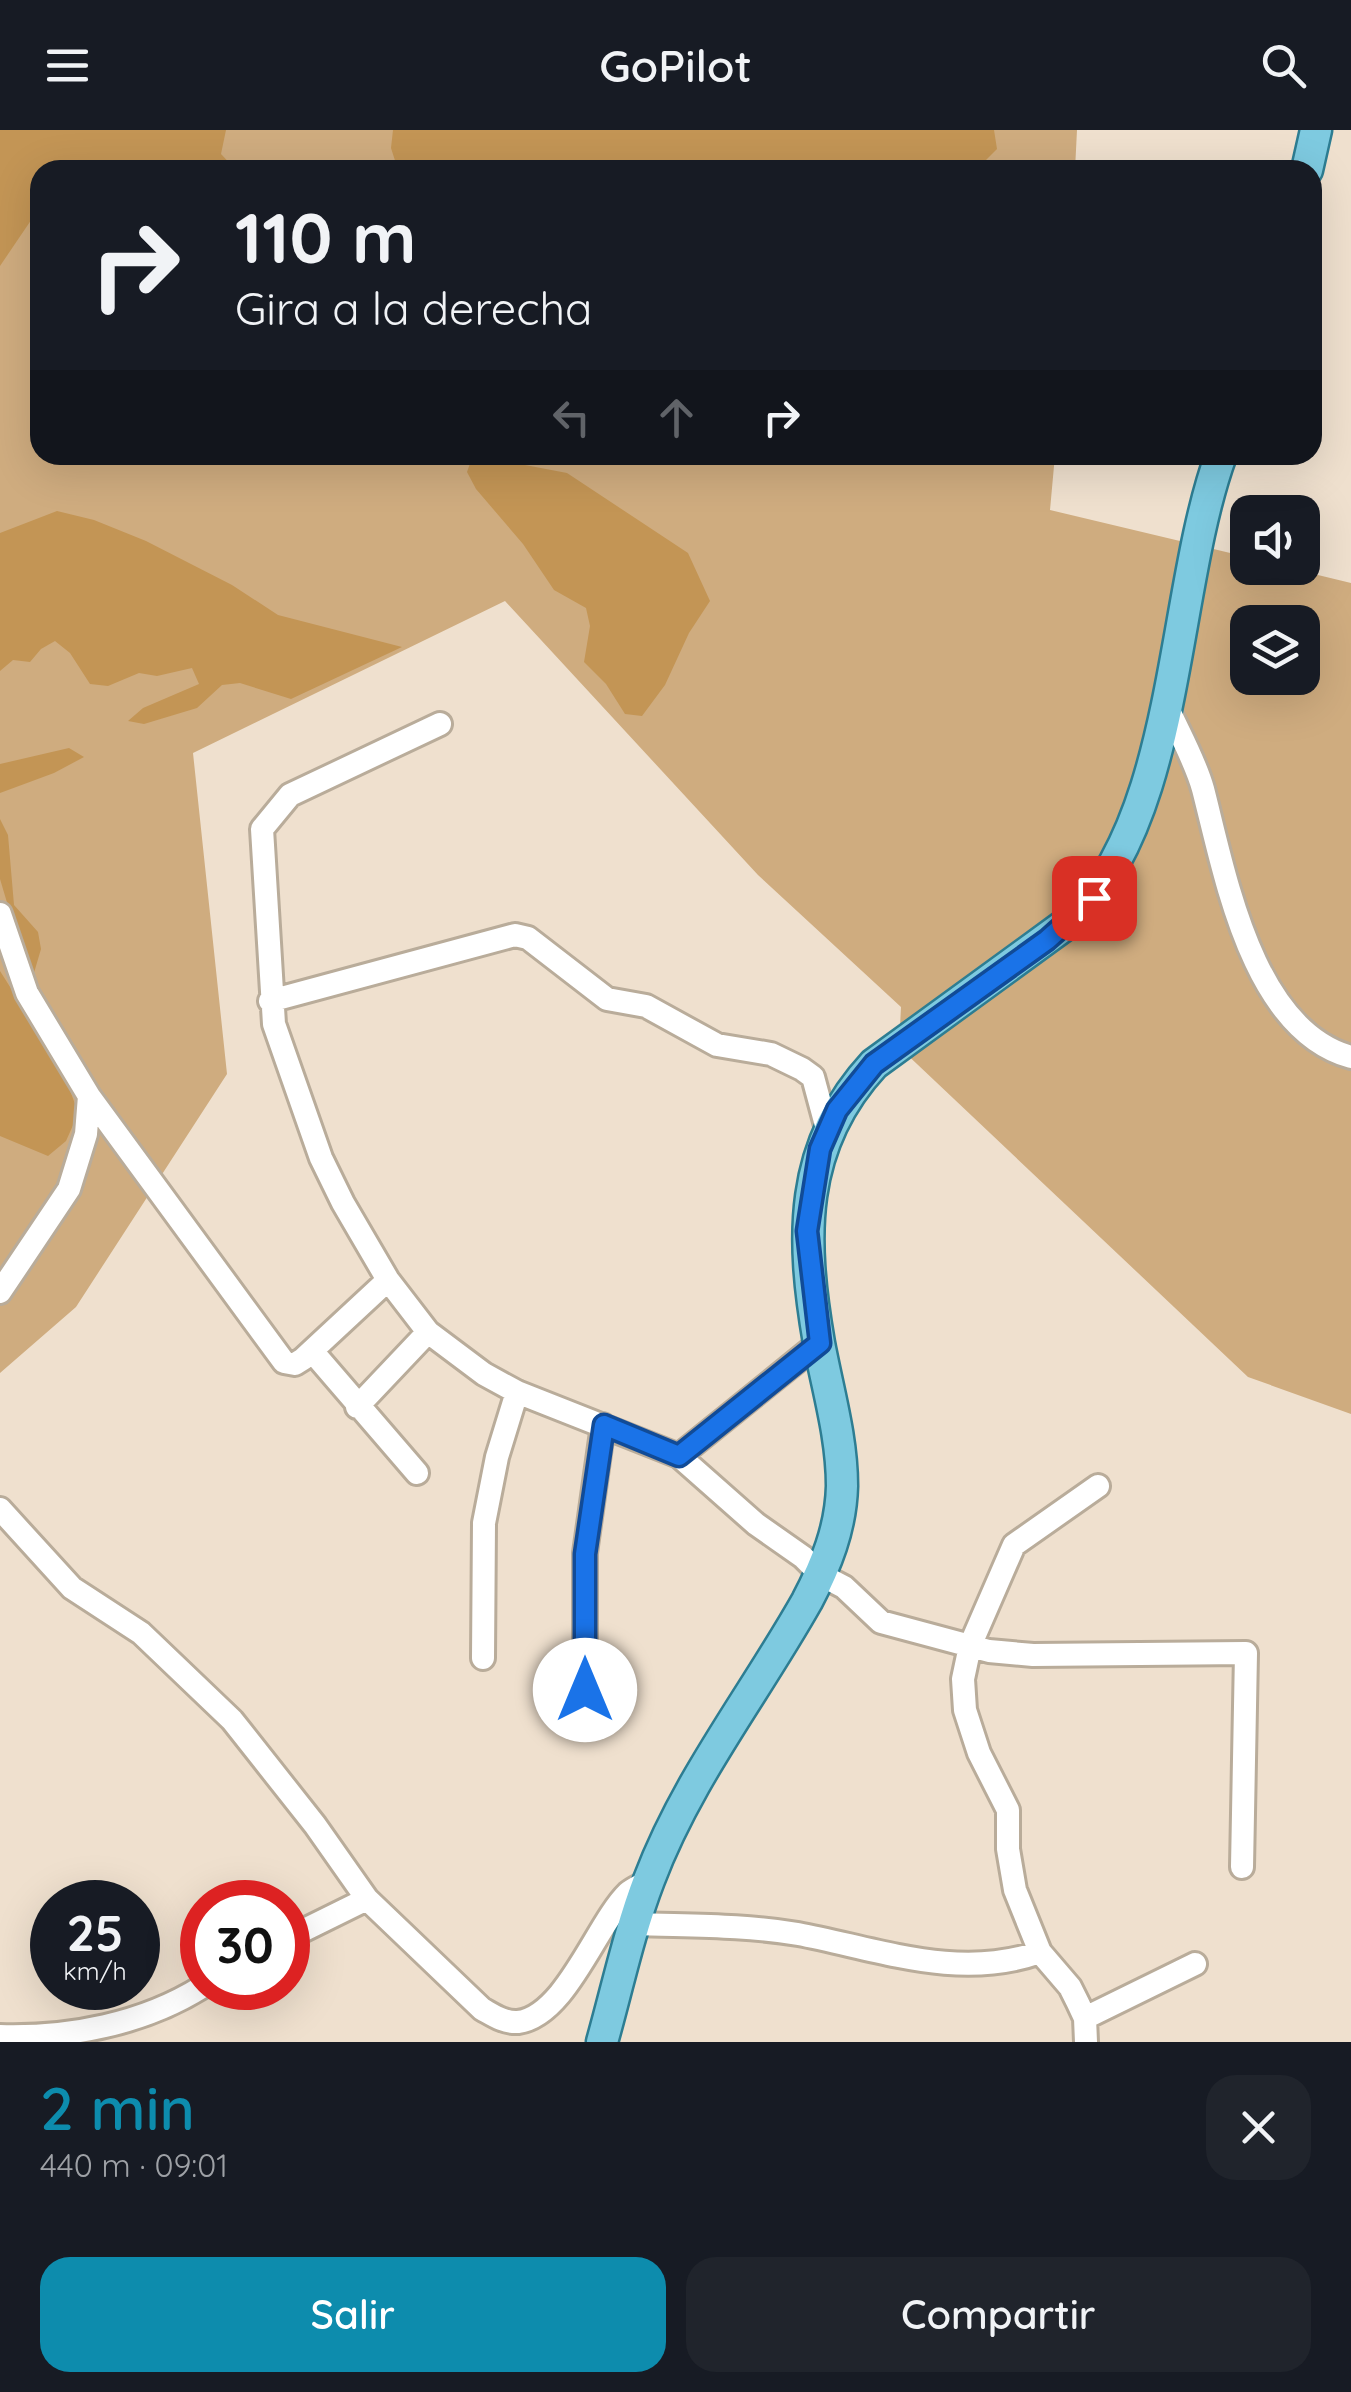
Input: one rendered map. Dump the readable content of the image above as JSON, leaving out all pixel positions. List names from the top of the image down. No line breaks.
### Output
{"page":{"header":"GoPilot","turn":["110 m","Gira a la derecha"],"speed":"25 km/h","limit":"30","heading":["2 min","440 m · 09:01"],"buttons":["Salir","Compartir"]}}
